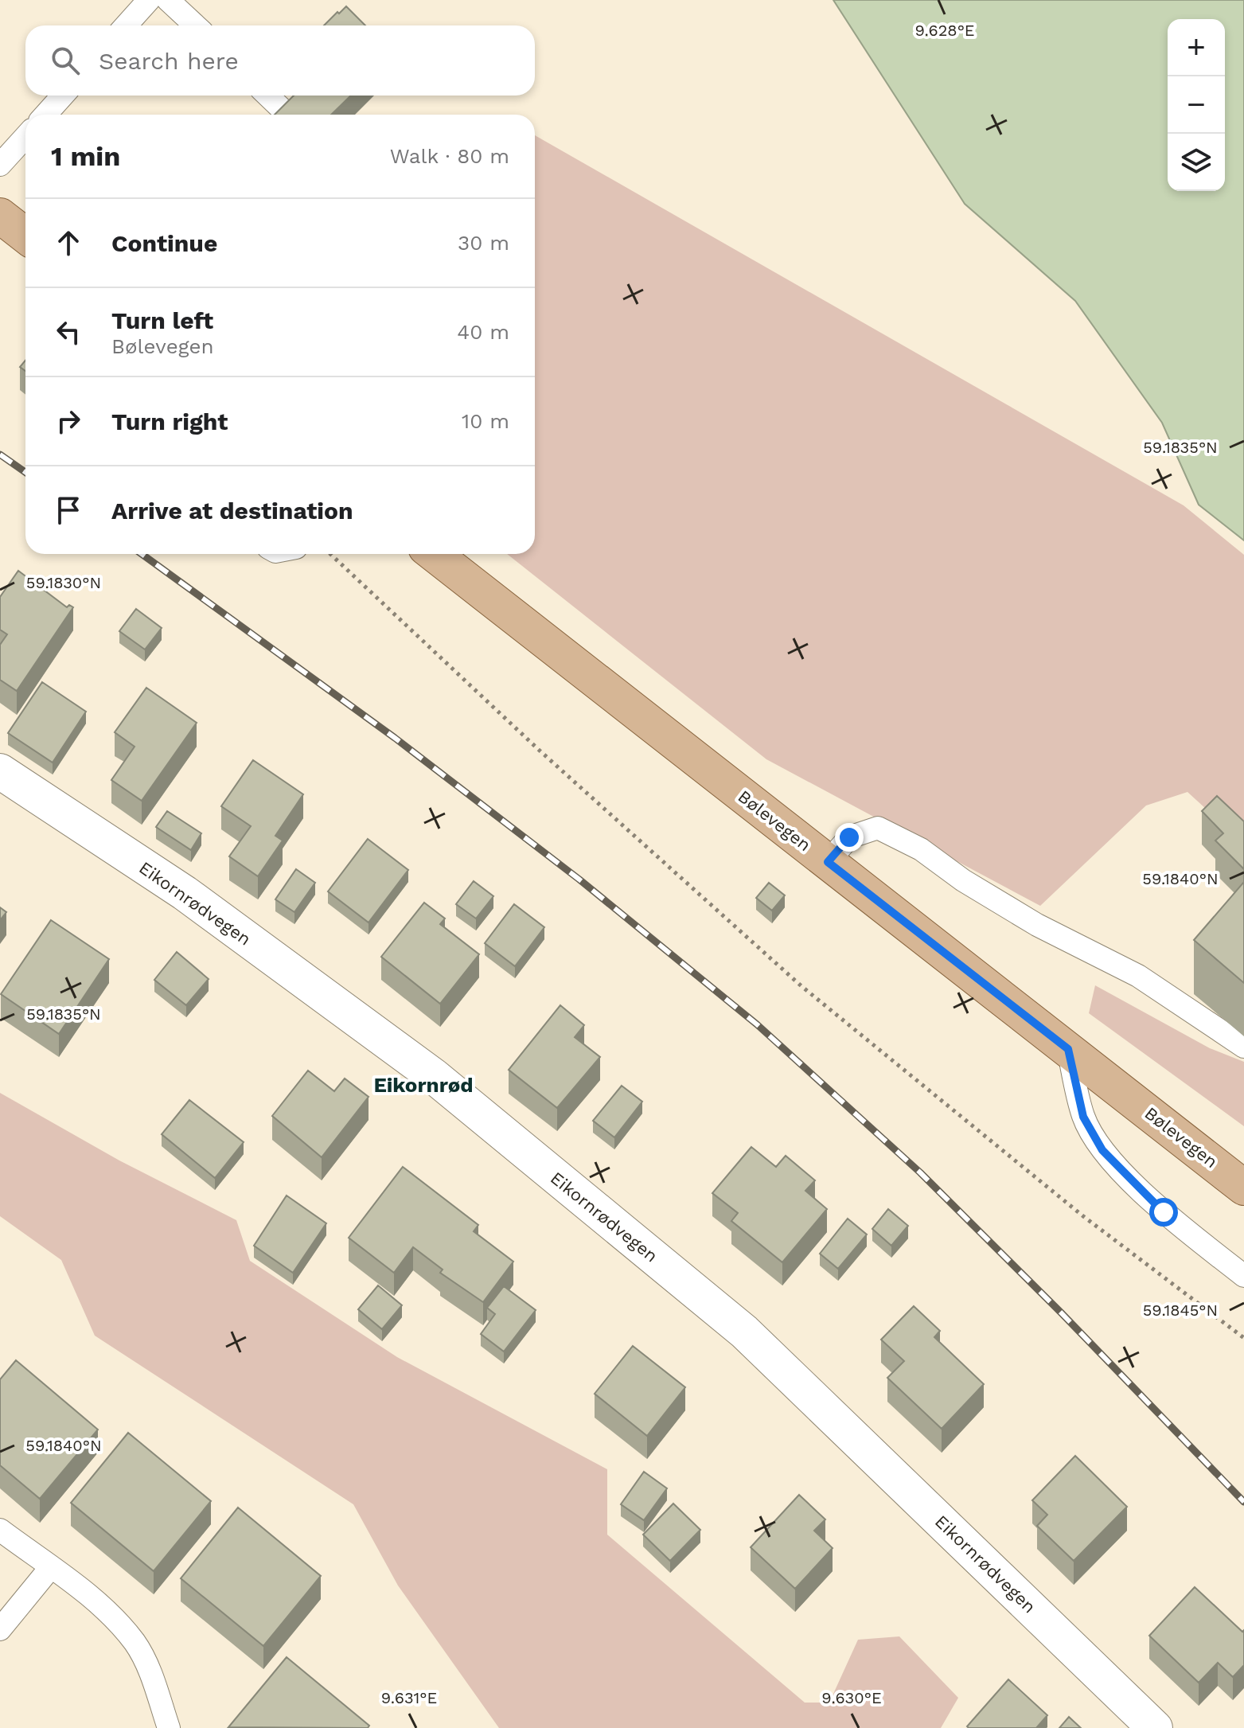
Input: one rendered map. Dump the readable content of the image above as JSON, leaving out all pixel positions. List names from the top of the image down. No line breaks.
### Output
{"streets":{"main road":["Bølevegen"],"street":["Eikornrødvegen"]},"districts":["Eikornrød"],"page":{"map_buttons":["+","−"],"search":"Search here","heading":["1 min","Walk · 80 m"],"list":[["Continue","30 m"],["Turn left","Bølevegen","40 m"],["Turn right","10 m"],"Arrive at destination"]},"coordinates":["9.628°E","59.1835°N","59.1830°N","59.1840°N","59.1845°N","9.631°E","9.630°E"]}
